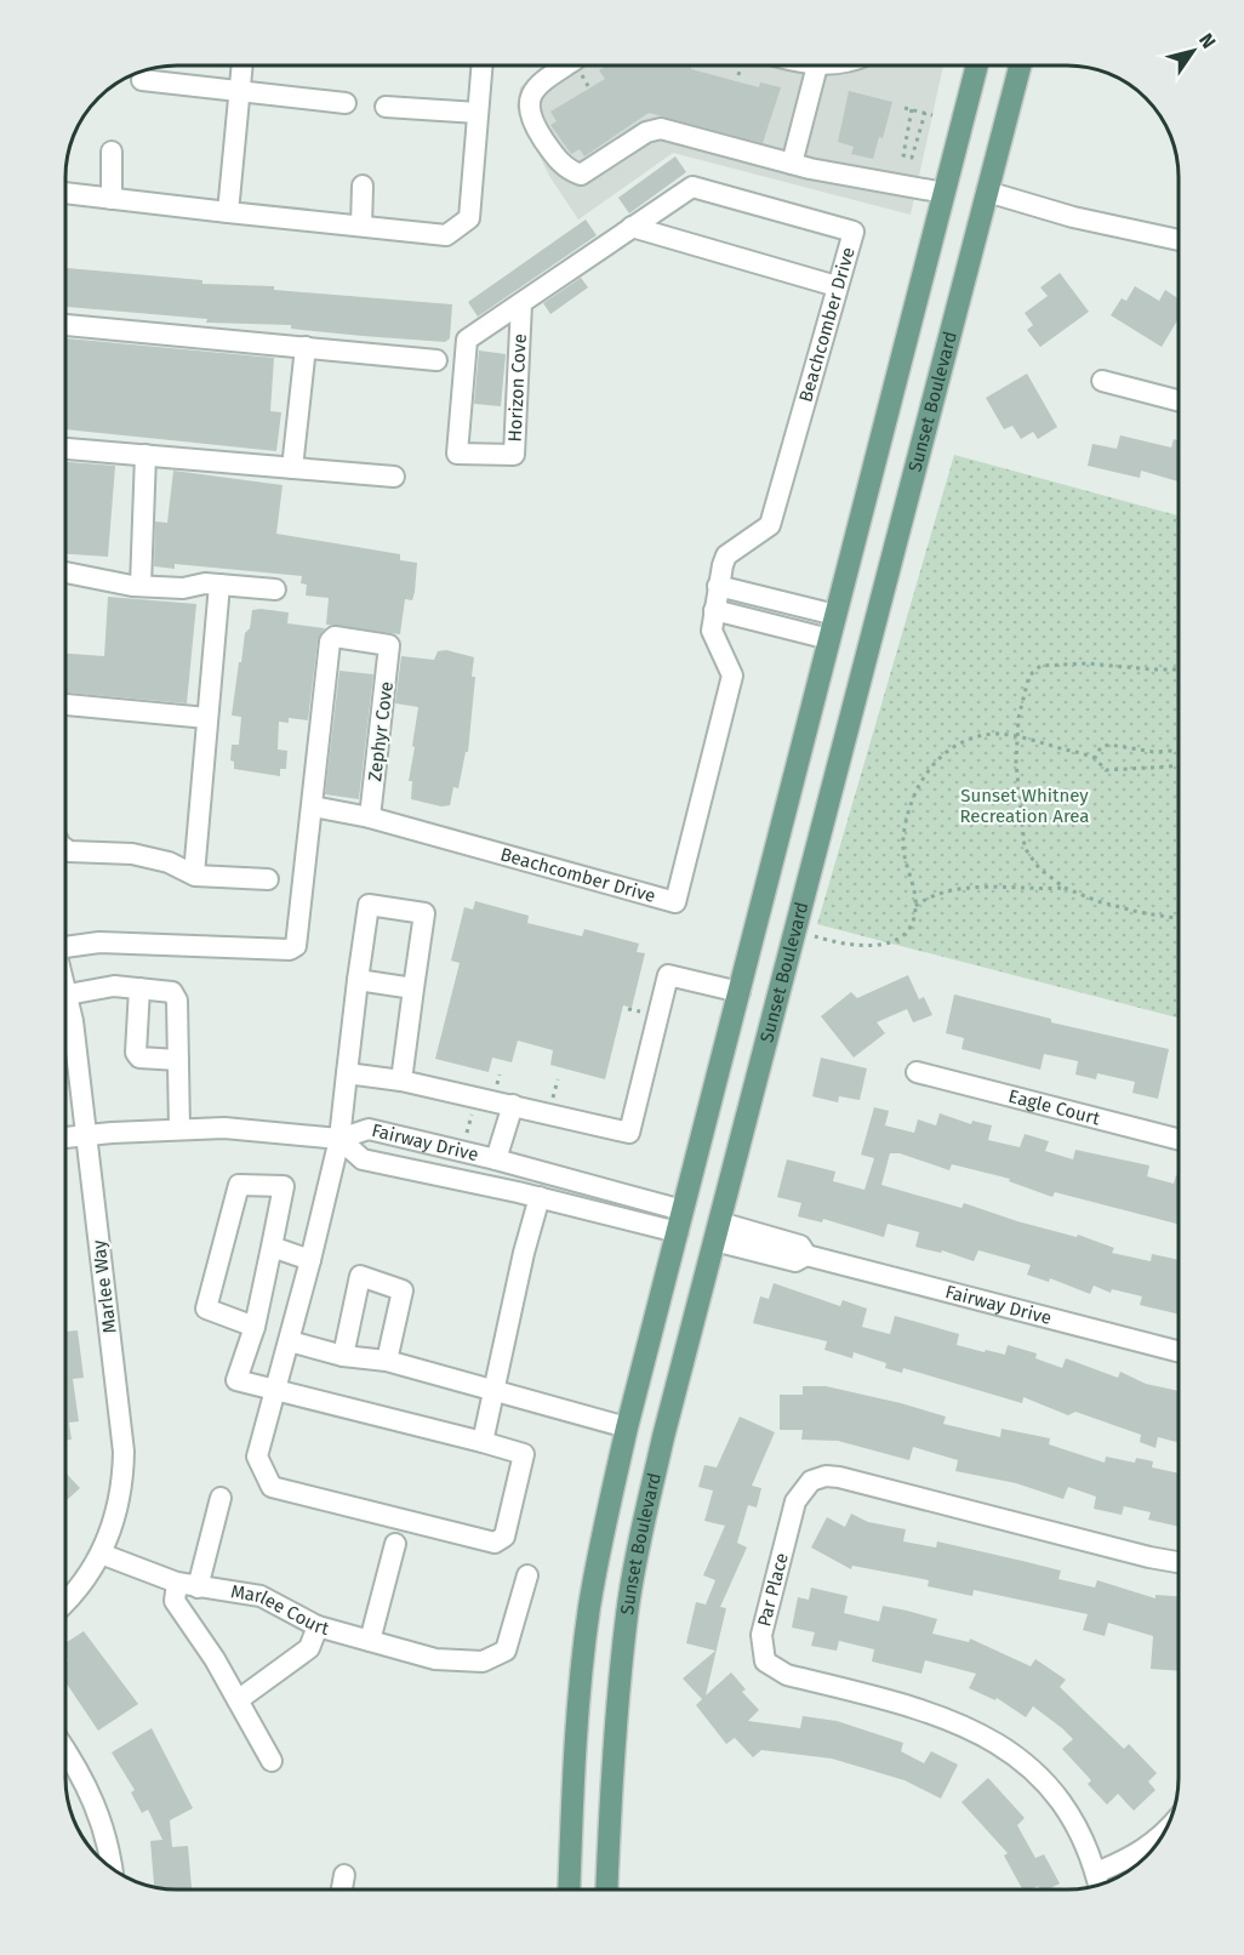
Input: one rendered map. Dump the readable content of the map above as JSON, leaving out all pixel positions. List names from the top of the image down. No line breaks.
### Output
{"streets":{"main road":["Sunset Boulevard"],"street":["Beachcomber Drive","Horizon Cove","Zephyr Cove","Eagle Court","Fairway Drive","Marlee Way","Par Place","Marlee Court"]},"crossings":[["Beachcomber Drive","Horizon Cove"],["Beachcomber Drive","Zephyr Cove"],["Sunset Boulevard","Fairway Drive"],["Fairway Drive","Marlee Way"],["Marlee Way","Marlee Court"]],"parks":["Sunset Whitney Recreation Area"],"north":"top right"}
